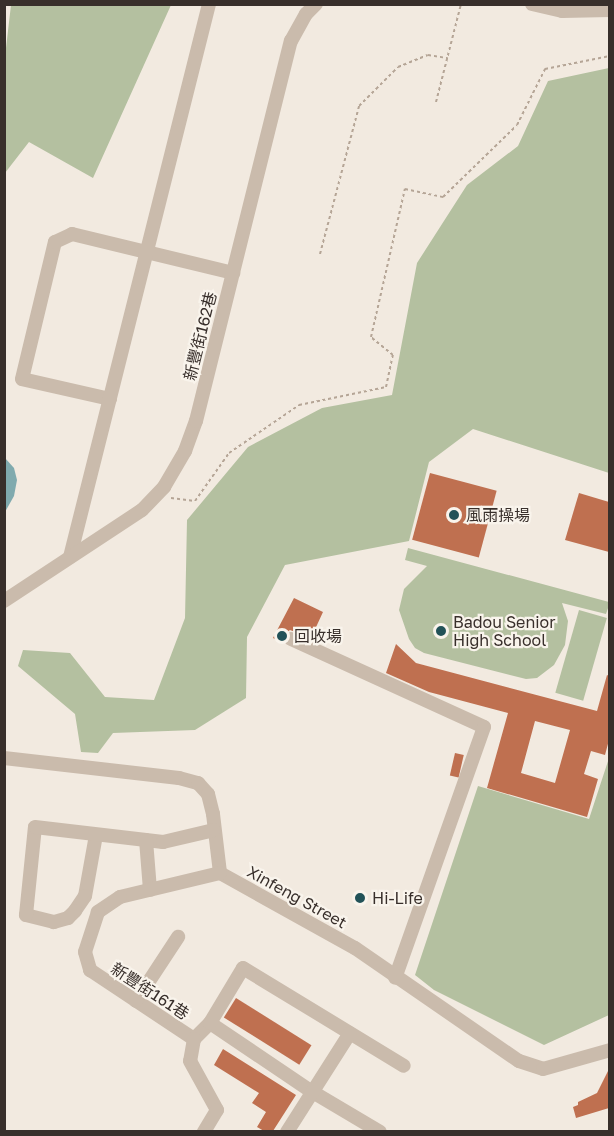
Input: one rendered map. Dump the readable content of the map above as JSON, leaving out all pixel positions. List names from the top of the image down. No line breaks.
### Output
{"streets":{"street":["新豐街162巷","Xinfeng Street","新豐街161巷"]},"crossings":[["Xinfeng Street","新豐街161巷"]],"places":["風雨操場","Badou Senior High School","回收場","Hi-Life"]}
